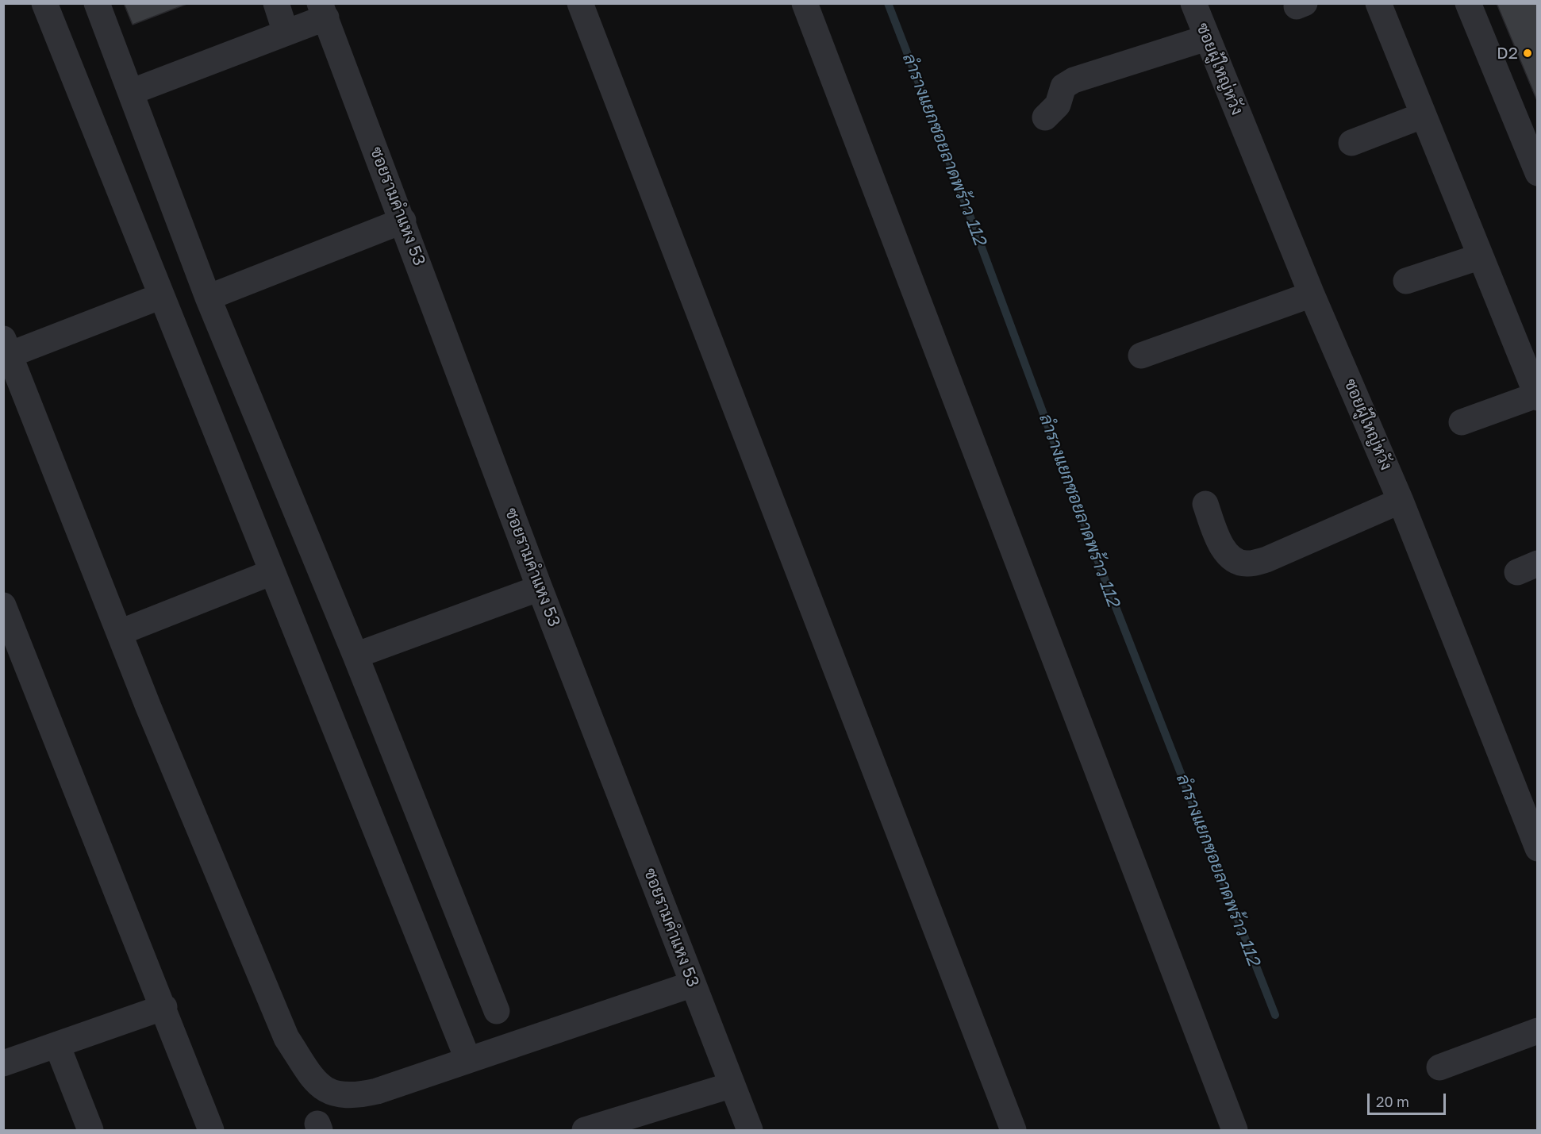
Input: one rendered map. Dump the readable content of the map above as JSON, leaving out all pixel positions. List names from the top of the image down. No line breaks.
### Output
{"streets":{"street":["ซอยผู้ใหญ่หวัง","ซอยรามคำแหง 53"]},"water":["ลำรางแยกซอยลาดพร้าว 112"],"places":["D2"],"scale_bar":"20 m"}
